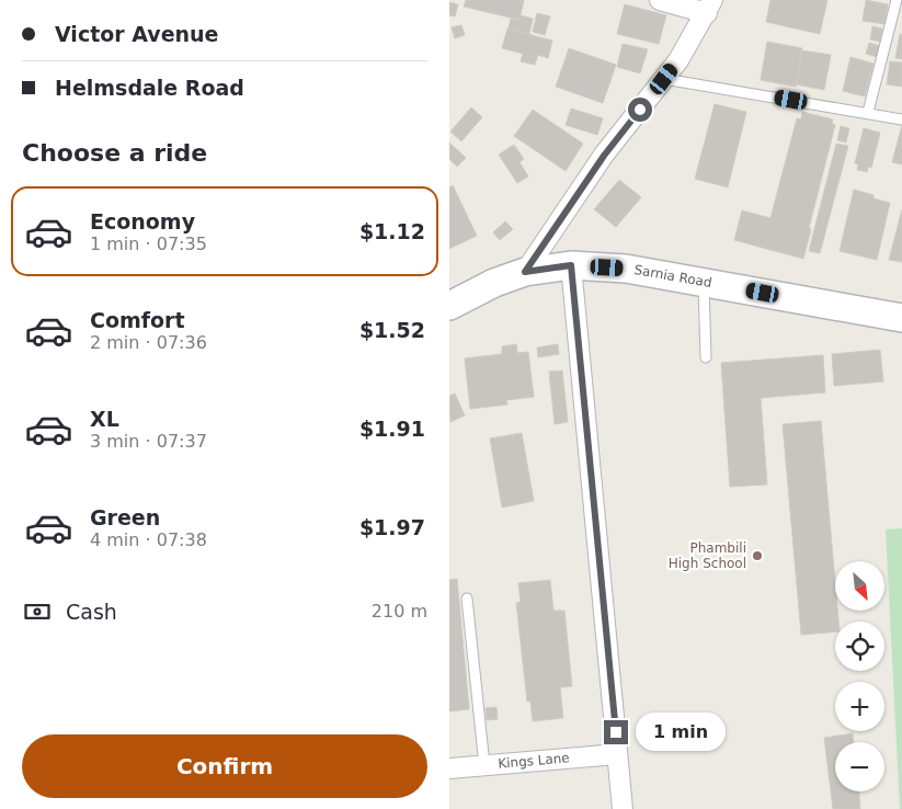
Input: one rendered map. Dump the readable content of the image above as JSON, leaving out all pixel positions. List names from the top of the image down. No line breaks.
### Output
{"streets":{"main road":["Sarnia Road"],"street":["Kings Lane"]},"places":["Phambili High School"],"north":"bottom right","page":{"banner":["Victor Avenue","Helmsdale Road"],"heading":"Choose a ride","list":[{"name":"Economy","note":"1 min · 07:35","value":"$1.12"},{"name":"Comfort","note":"2 min · 07:36","value":"$1.52"},{"name":"XL","note":"3 min · 07:37","value":"$1.91"},{"name":"Green","note":"4 min · 07:38","value":"$1.97"}],"map_buttons":["+","−"],"pay":["Cash","210 m"],"bubble":"1 min","buttons":"Confirm"}}
